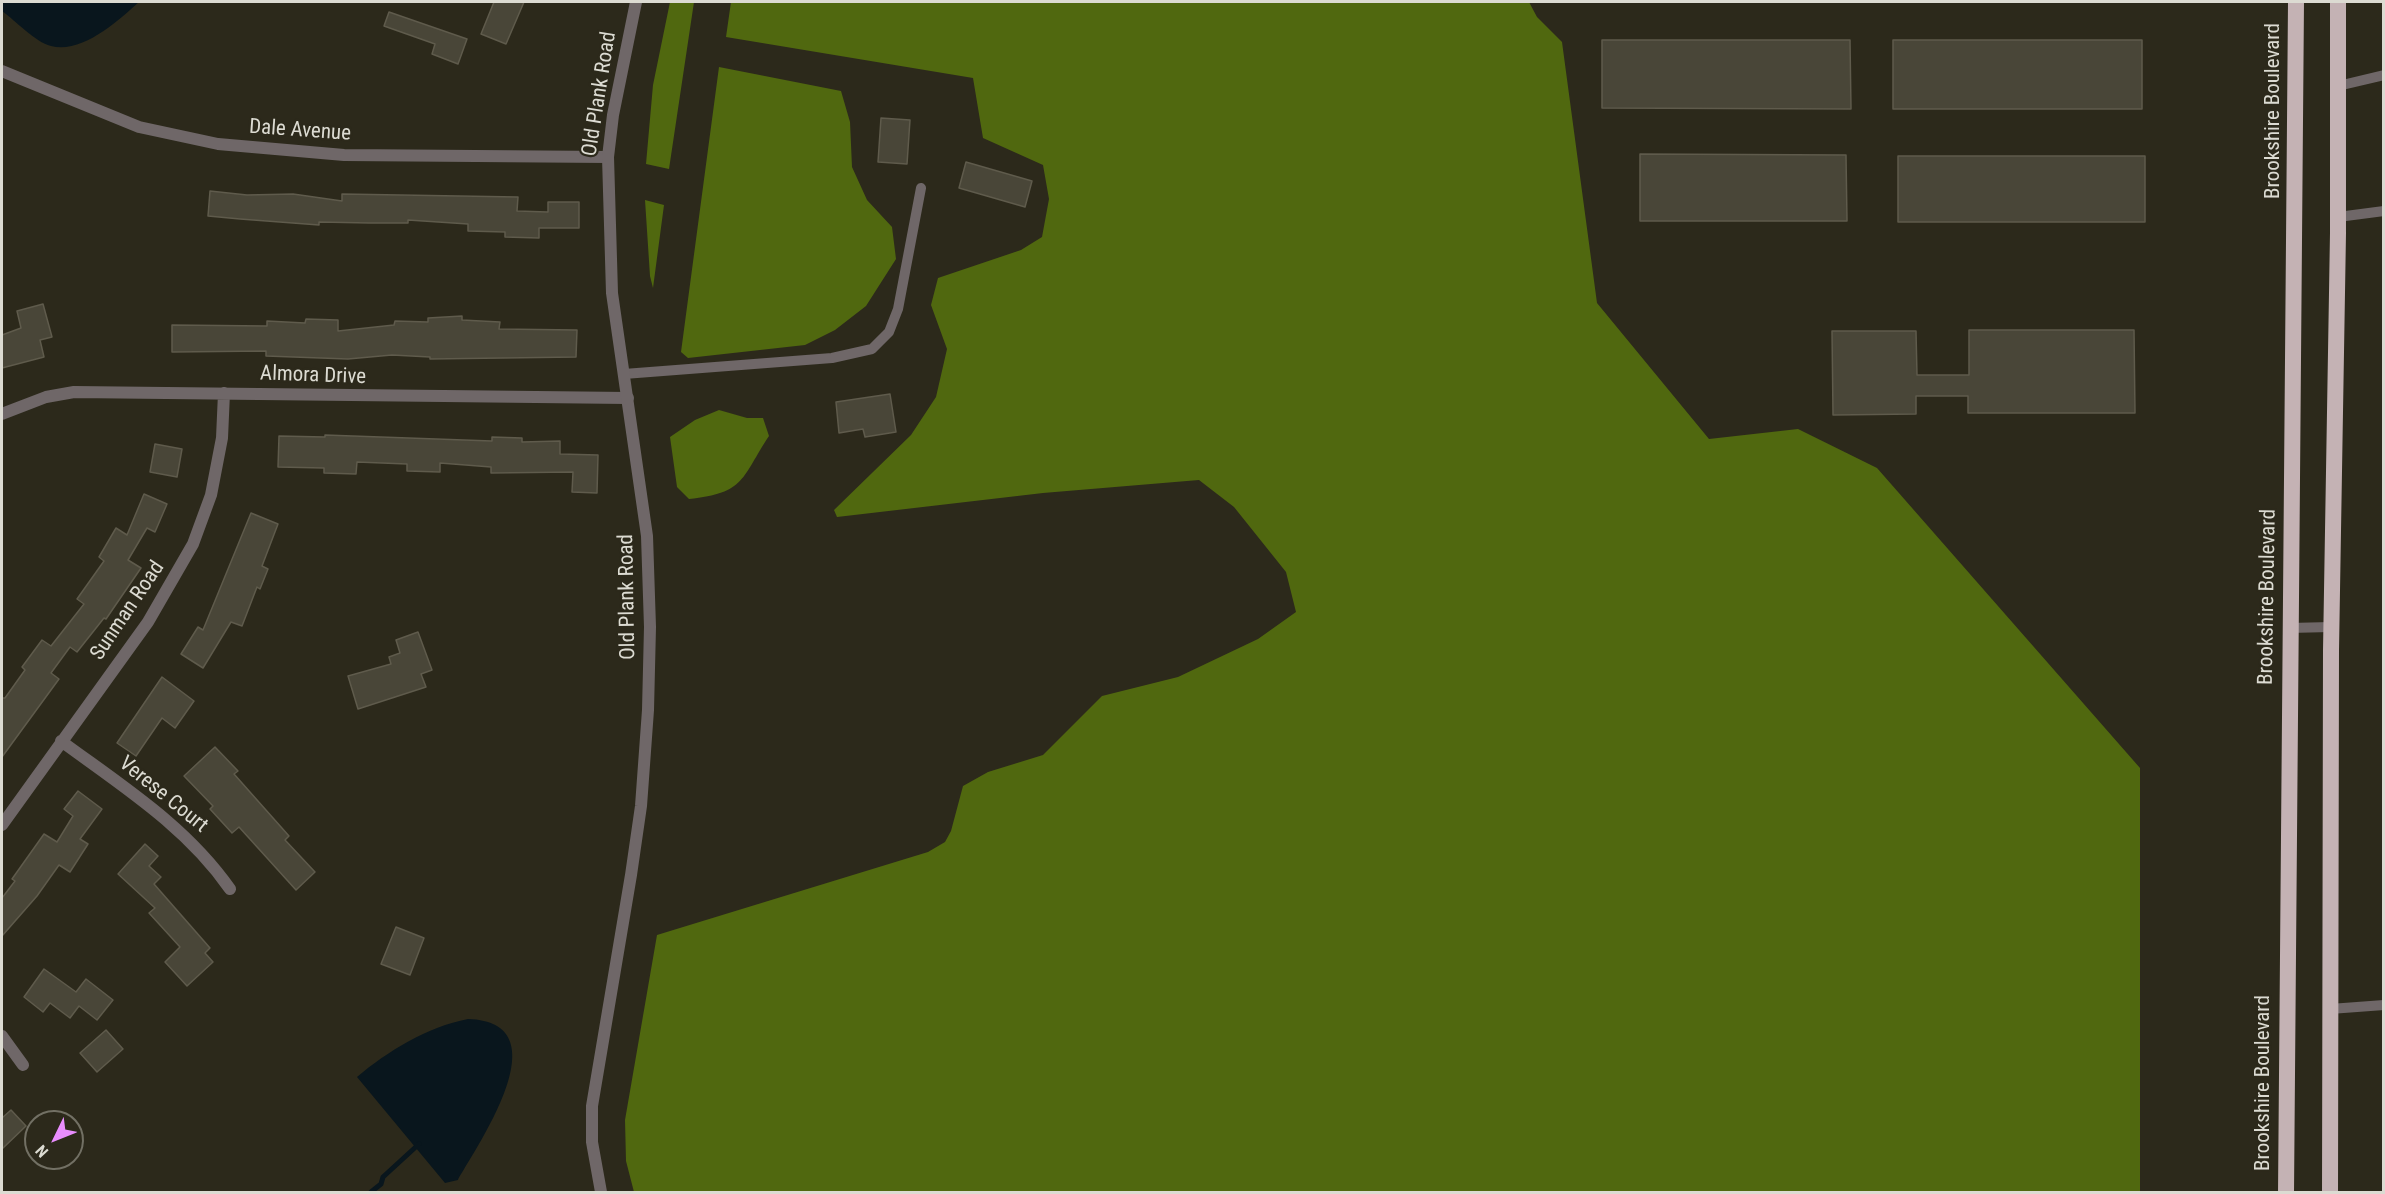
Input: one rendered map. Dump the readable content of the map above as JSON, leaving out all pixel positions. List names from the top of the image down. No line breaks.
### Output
{"streets":{"highway":["Brookshire Boulevard"],"street":["Old Plank Road","Dale Avenue","Almora Drive","Sunman Road","Verese Court"]},"crossings":[["Old Plank Road","Dale Avenue"],["Old Plank Road","Almora Drive"],["Almora Drive","Sunman Road"],["Sunman Road","Verese Court"]],"north":"bottom left"}
